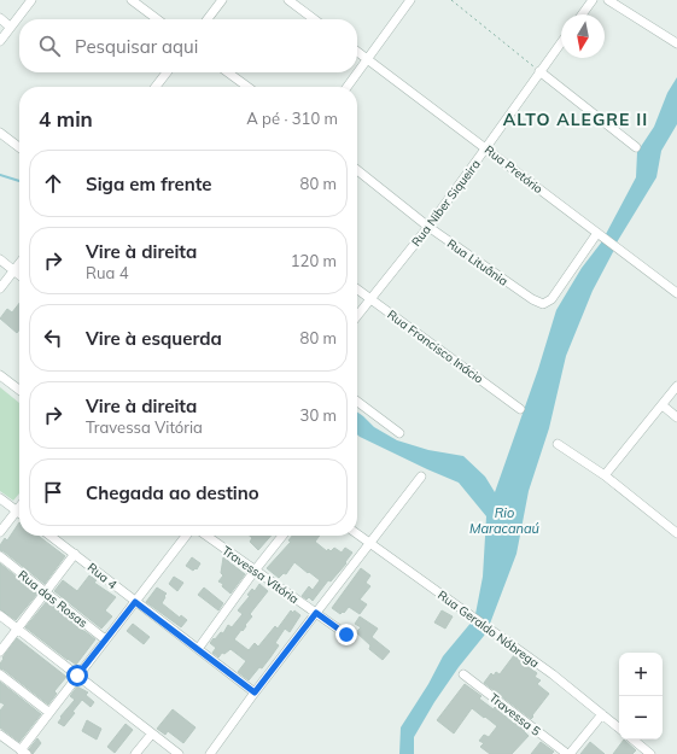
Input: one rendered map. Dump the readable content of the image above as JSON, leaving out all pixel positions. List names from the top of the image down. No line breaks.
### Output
{"streets":{"street":["Rua Pretório","Rua Niber Siqueira","Rua Lituânia","Rua Francisco Inácio","Travessa Vitória","Rua 4","Rua das Rosas","Rua Geraldo Nóbrega","Travessa 5"]},"crossings":[["Rua Pretório","Rua Niber Siqueira"],["Rua Pretório","Rua Lituânia"],["Rua Niber Siqueira","Rua Lituânia"],["Rua Niber Siqueira","Rua Francisco Inácio"]],"districts":["ALTO ALEGRE II"],"water":["Rio Maracanaú"],"north":"bottom","page":{"search":"Pesquisar aqui","heading":["4 min","A pé · 310 m"],"list":[["Siga em frente","80 m"],["Vire à direita","Rua 4","120 m"],["Vire à esquerda","80 m"],["Vire à direita","Travessa Vitória","30 m"],"Chegada ao destino"],"map_buttons":["+","−"]}}
